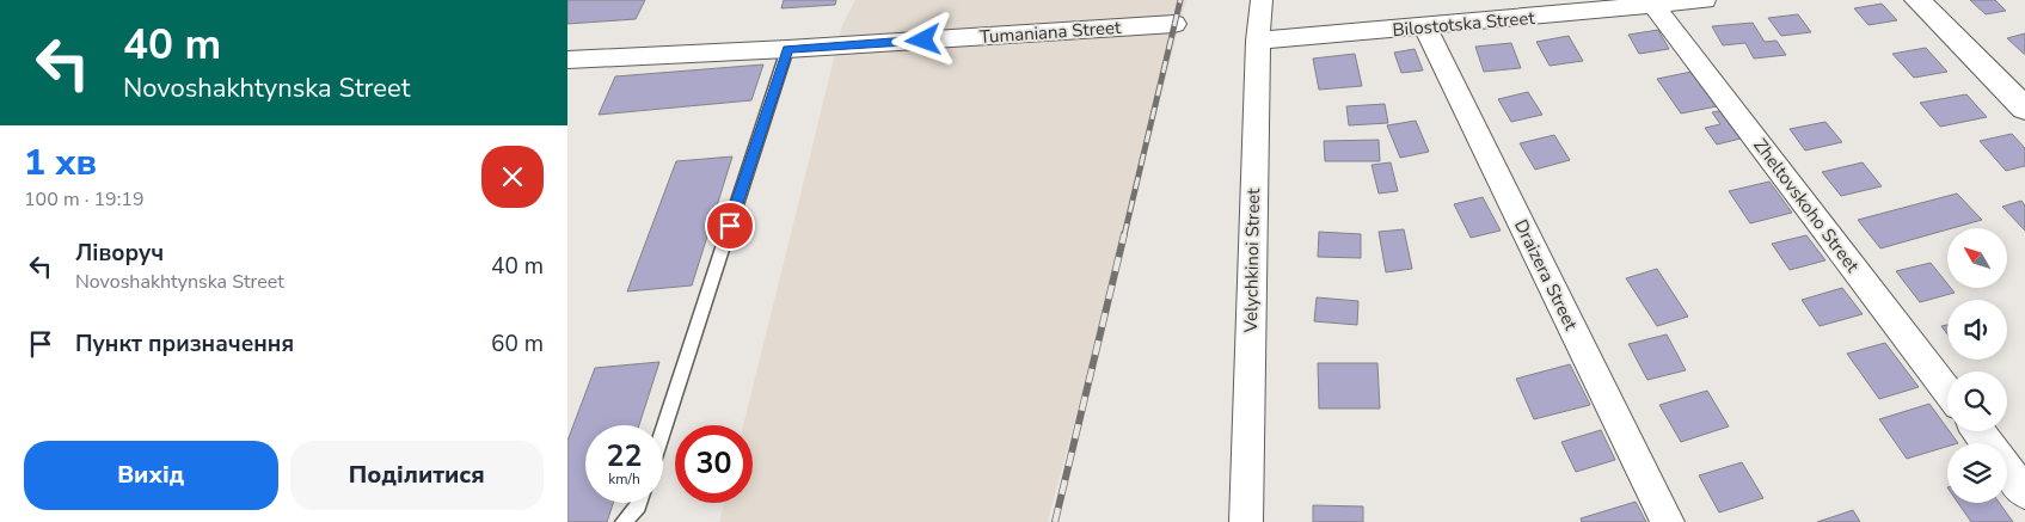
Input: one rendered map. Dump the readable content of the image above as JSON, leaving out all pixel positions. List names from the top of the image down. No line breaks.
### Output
{"streets":{"street":["Bilostotska Street","Tumaniana Street","Zheltovskoho Street","Velychkinoi Street","Draizera Street"]},"crossings":[["Bilostotska Street","Zheltovskoho Street"],["Bilostotska Street","Velychkinoi Street"],["Bilostotska Street","Draizera Street"]],"north":"top left","page":{"turn":["40 m","Novoshakhtynska Street"],"heading":["1 хв","100 m · 19:19"],"list":[{"name":"Ліворуч","note":"Novoshakhtynska Street","value":"40 m"},{"name":"Пункт призначення","value":"60 m"}],"speed":"22 km/h","limit":"30","buttons":["Вихід","Поділитися"]}}
